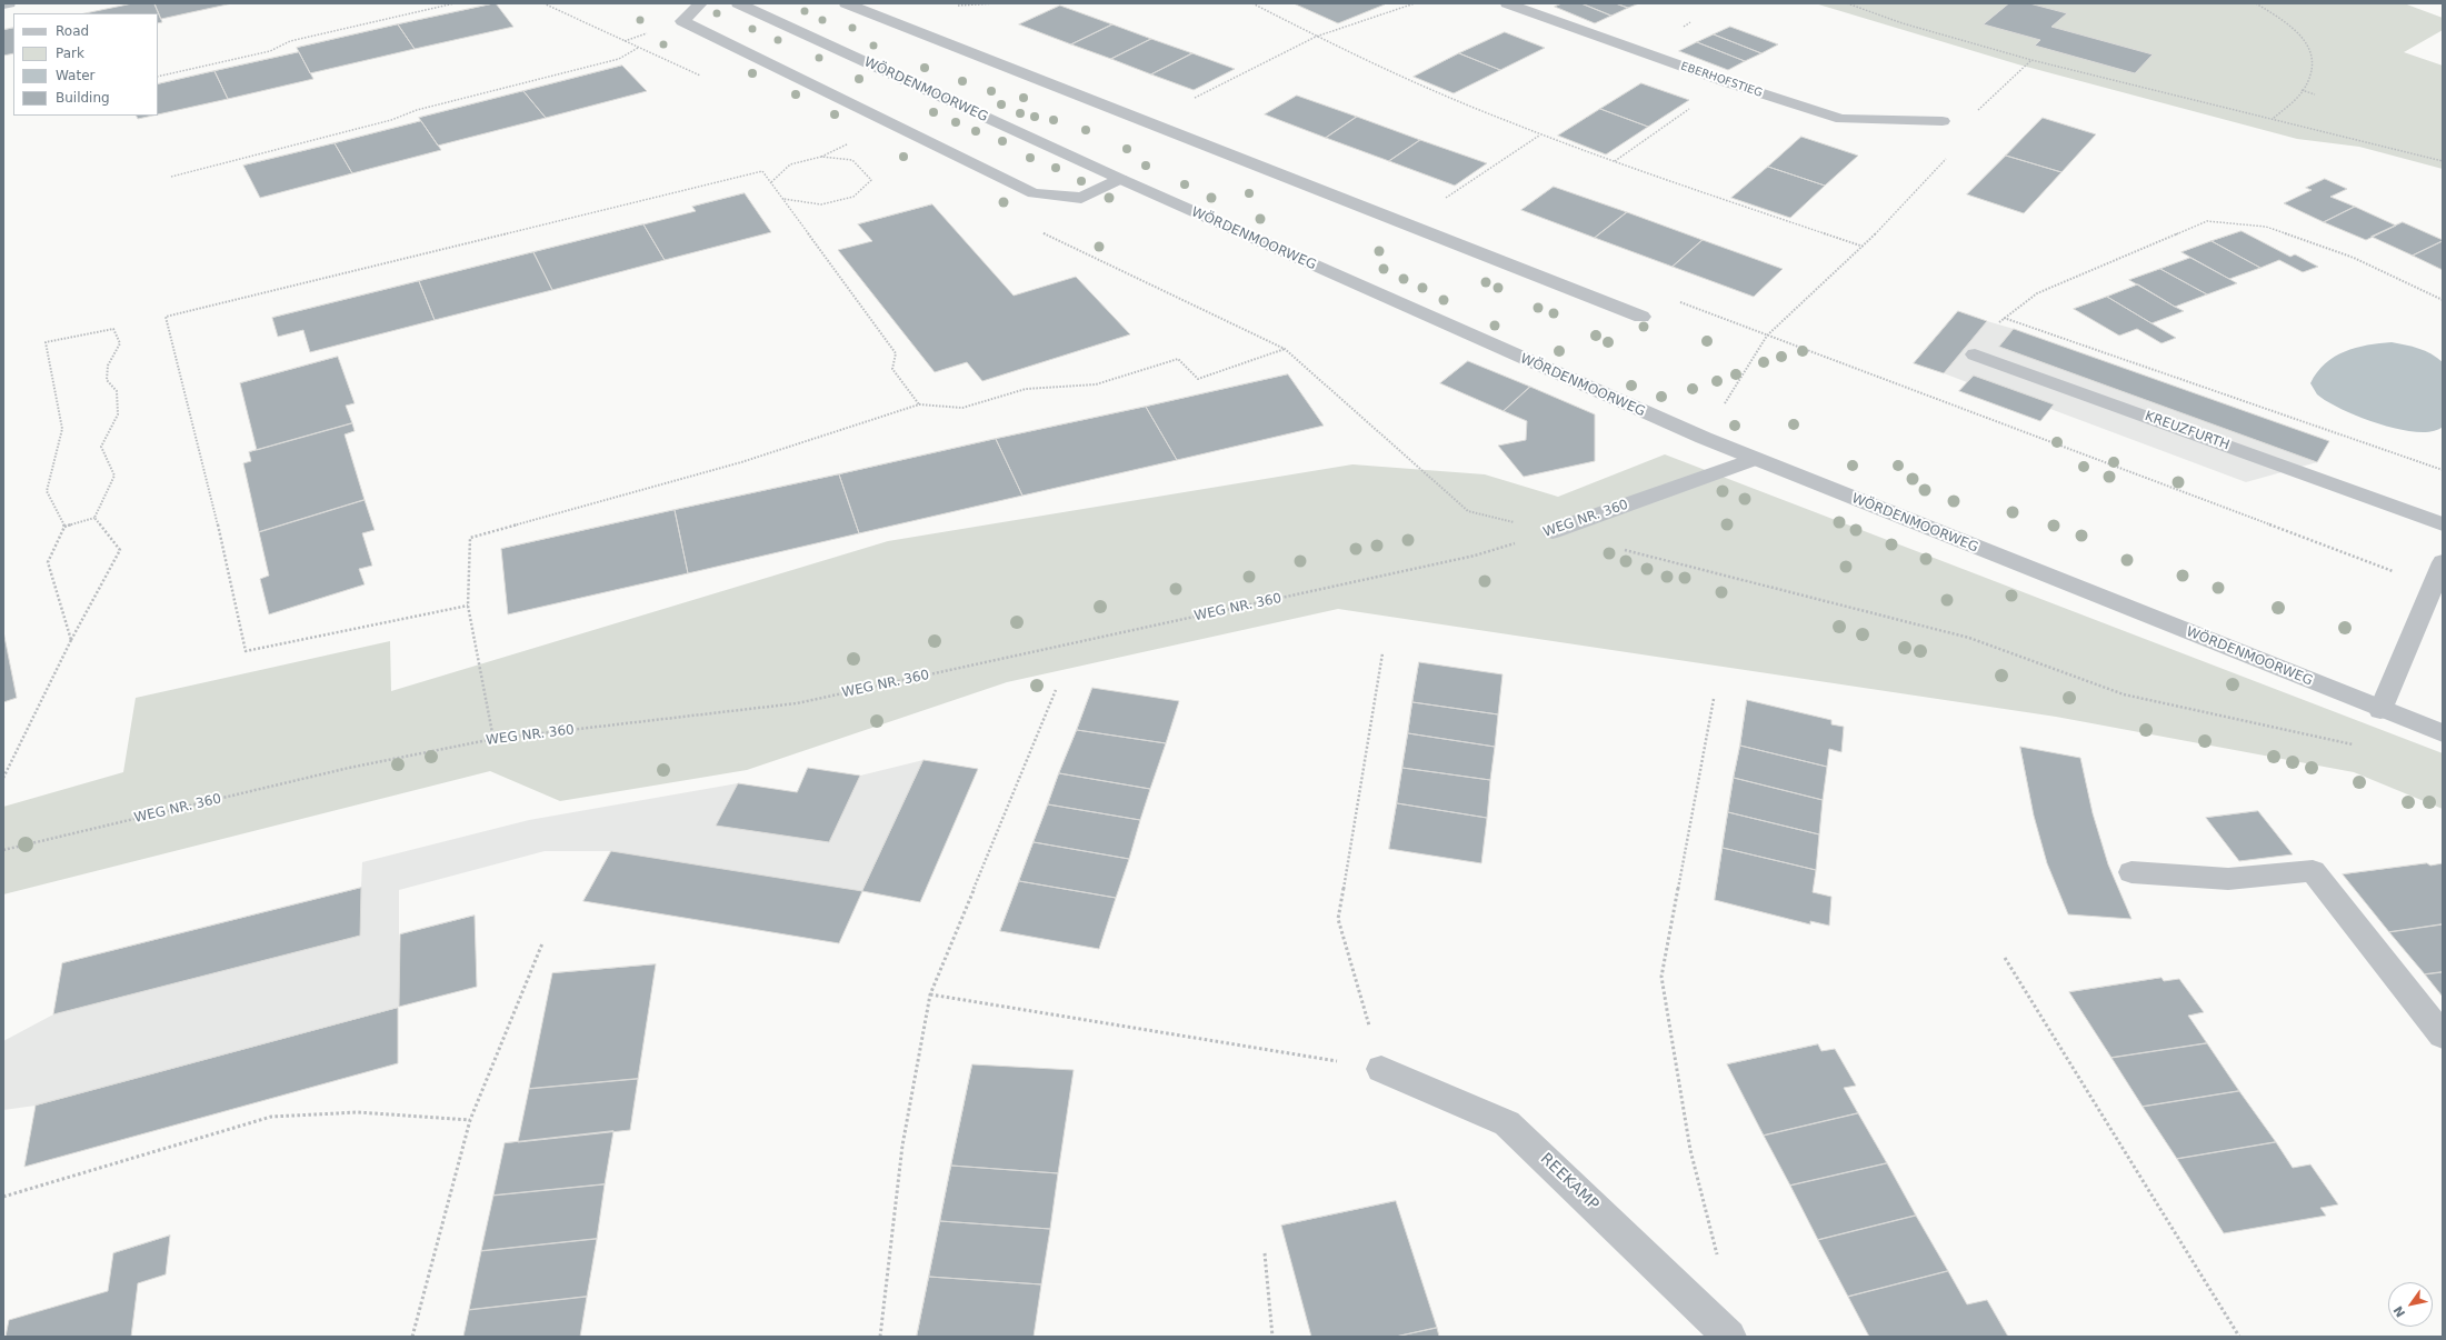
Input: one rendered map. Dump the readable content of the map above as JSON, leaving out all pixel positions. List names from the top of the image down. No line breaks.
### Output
{"streets":{"street":["EBERHOFSTIEG","WÖRDENMOORWEG","KREUZFURTH","WEG NR. 360","REEKAMP"]},"crossings":[["WÖRDENMOORWEG","WEG NR. 360"]],"legend":["Road","Park","Water","Building"],"north":"bottom left"}
